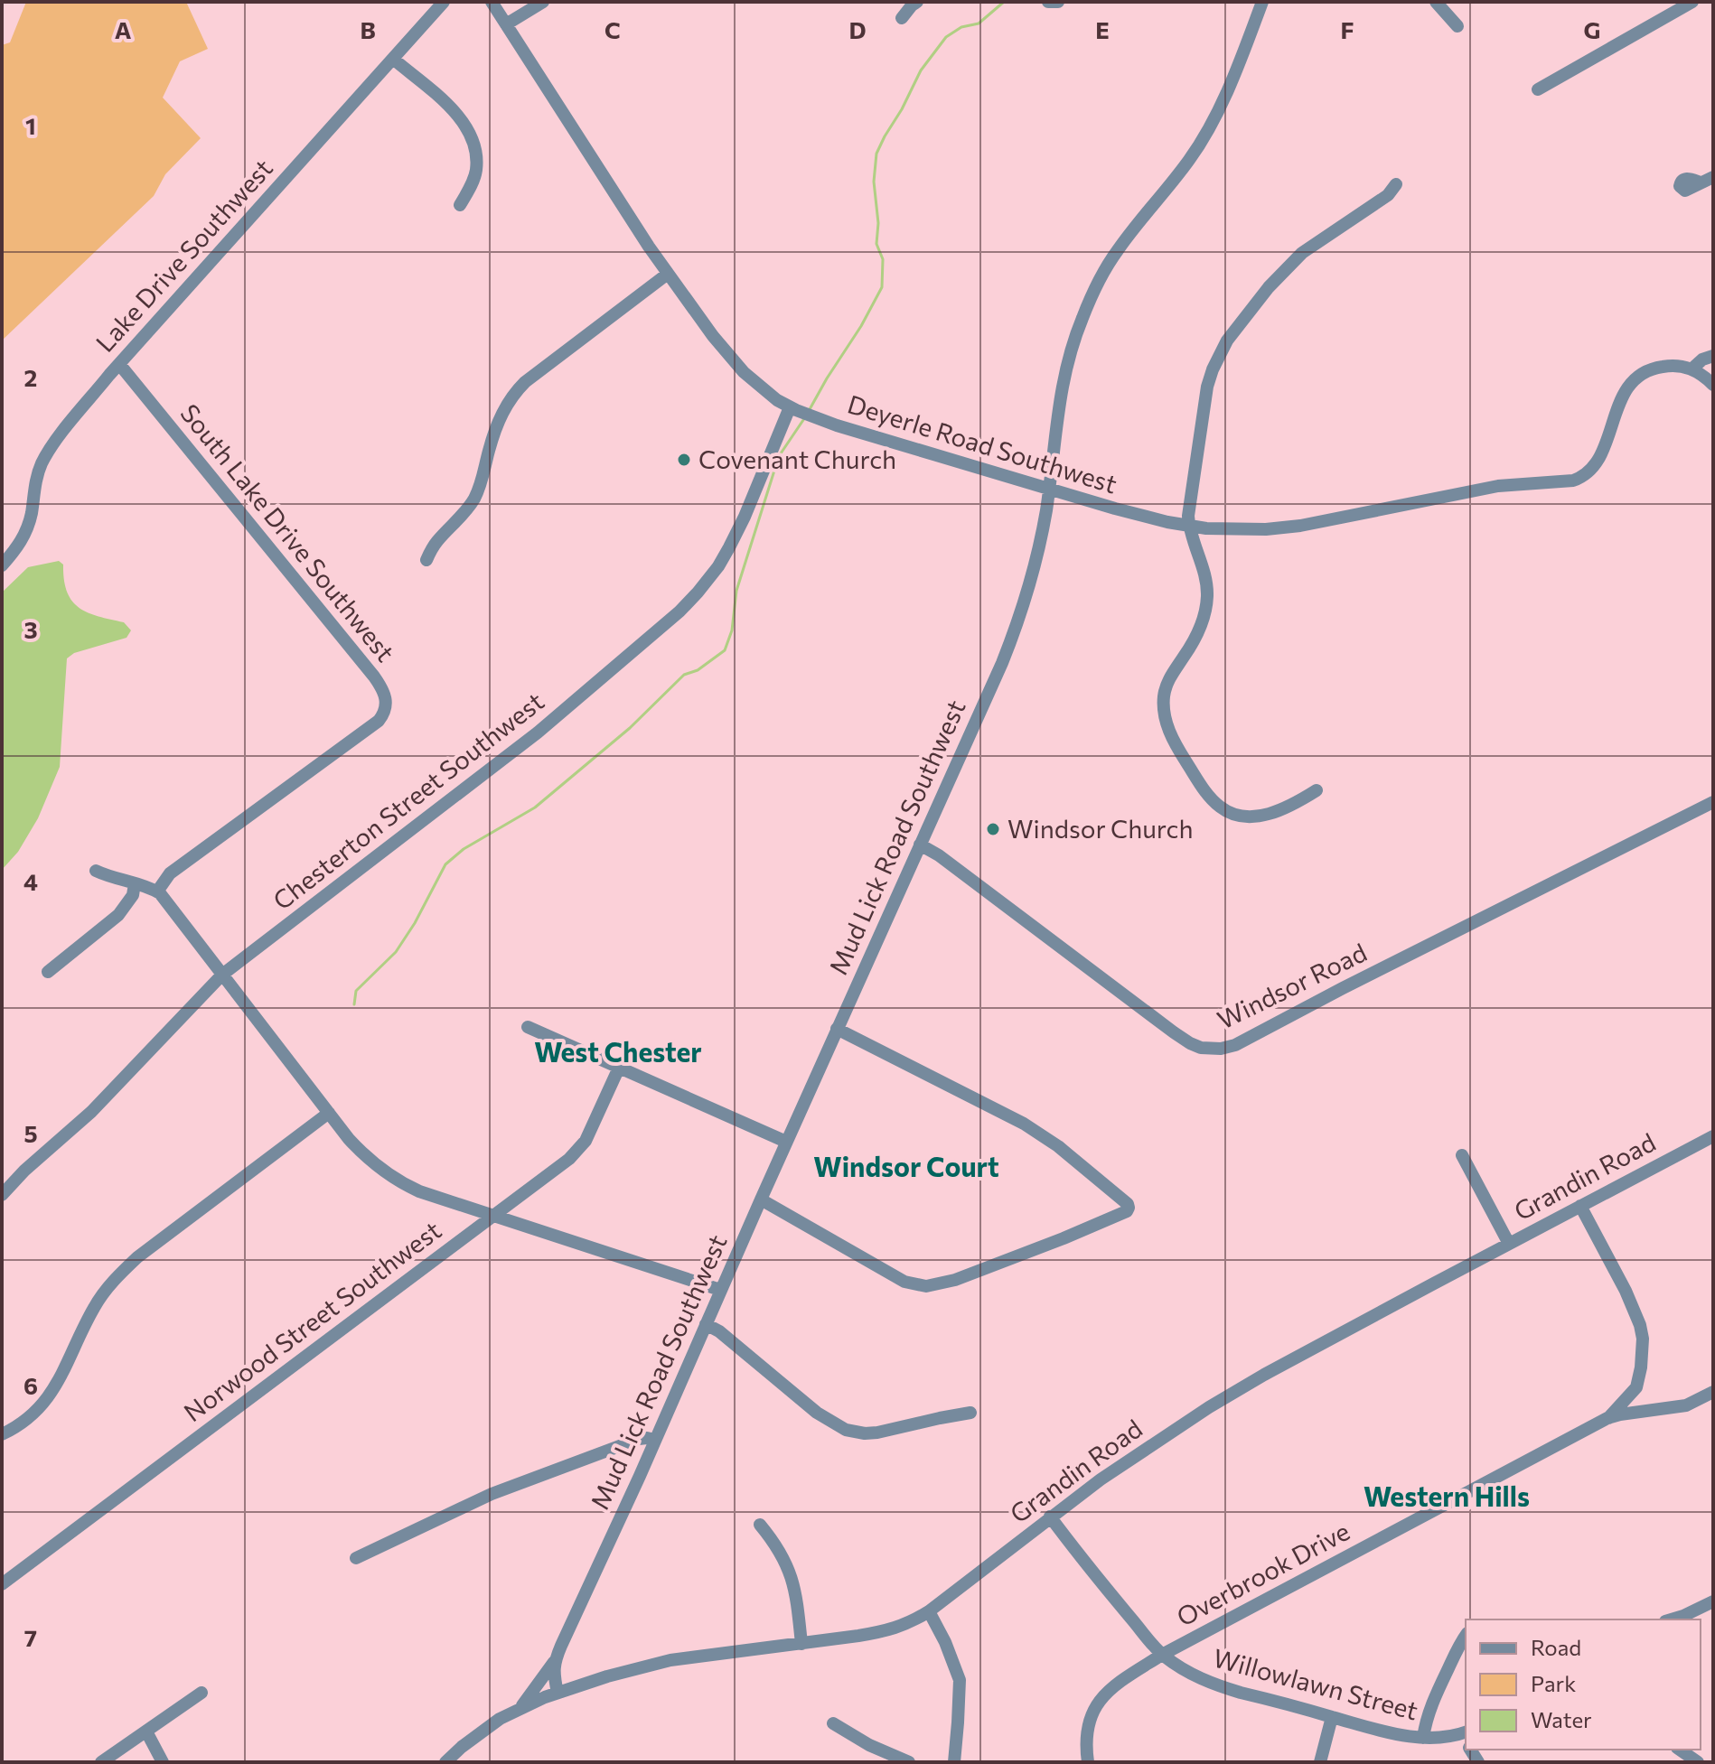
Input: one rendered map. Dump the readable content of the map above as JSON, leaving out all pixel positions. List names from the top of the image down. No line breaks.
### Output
{"streets":{"street":["Lake Drive Southwest","Deyerle Road Southwest","South Lake Drive Southwest","Chesterton Street Southwest","Mud Lick Road Southwest","Windsor Road","Grandin Road","Norwood Street Southwest","Overbrook Drive","Willowlawn Street"]},"crossings":[["Lake Drive Southwest","South Lake Drive Southwest"],["Deyerle Road Southwest","Chesterton Street Southwest"],["Deyerle Road Southwest","Mud Lick Road Southwest"],["Mud Lick Road Southwest","Windsor Road"],["Mud Lick Road Southwest","Grandin Road"],["Grandin Road","Willowlawn Street"],["Overbrook Drive","Willowlawn Street"]],"districts":["West Chester","Windsor Court","Western Hills"],"places":["Covenant Church","Windsor Church"],"legend":["Road","Park","Water"],"grid":{"columns":["A","B","C","D","E","F","G"],"rows":["1","2","3","4","5","6","7"]}}
